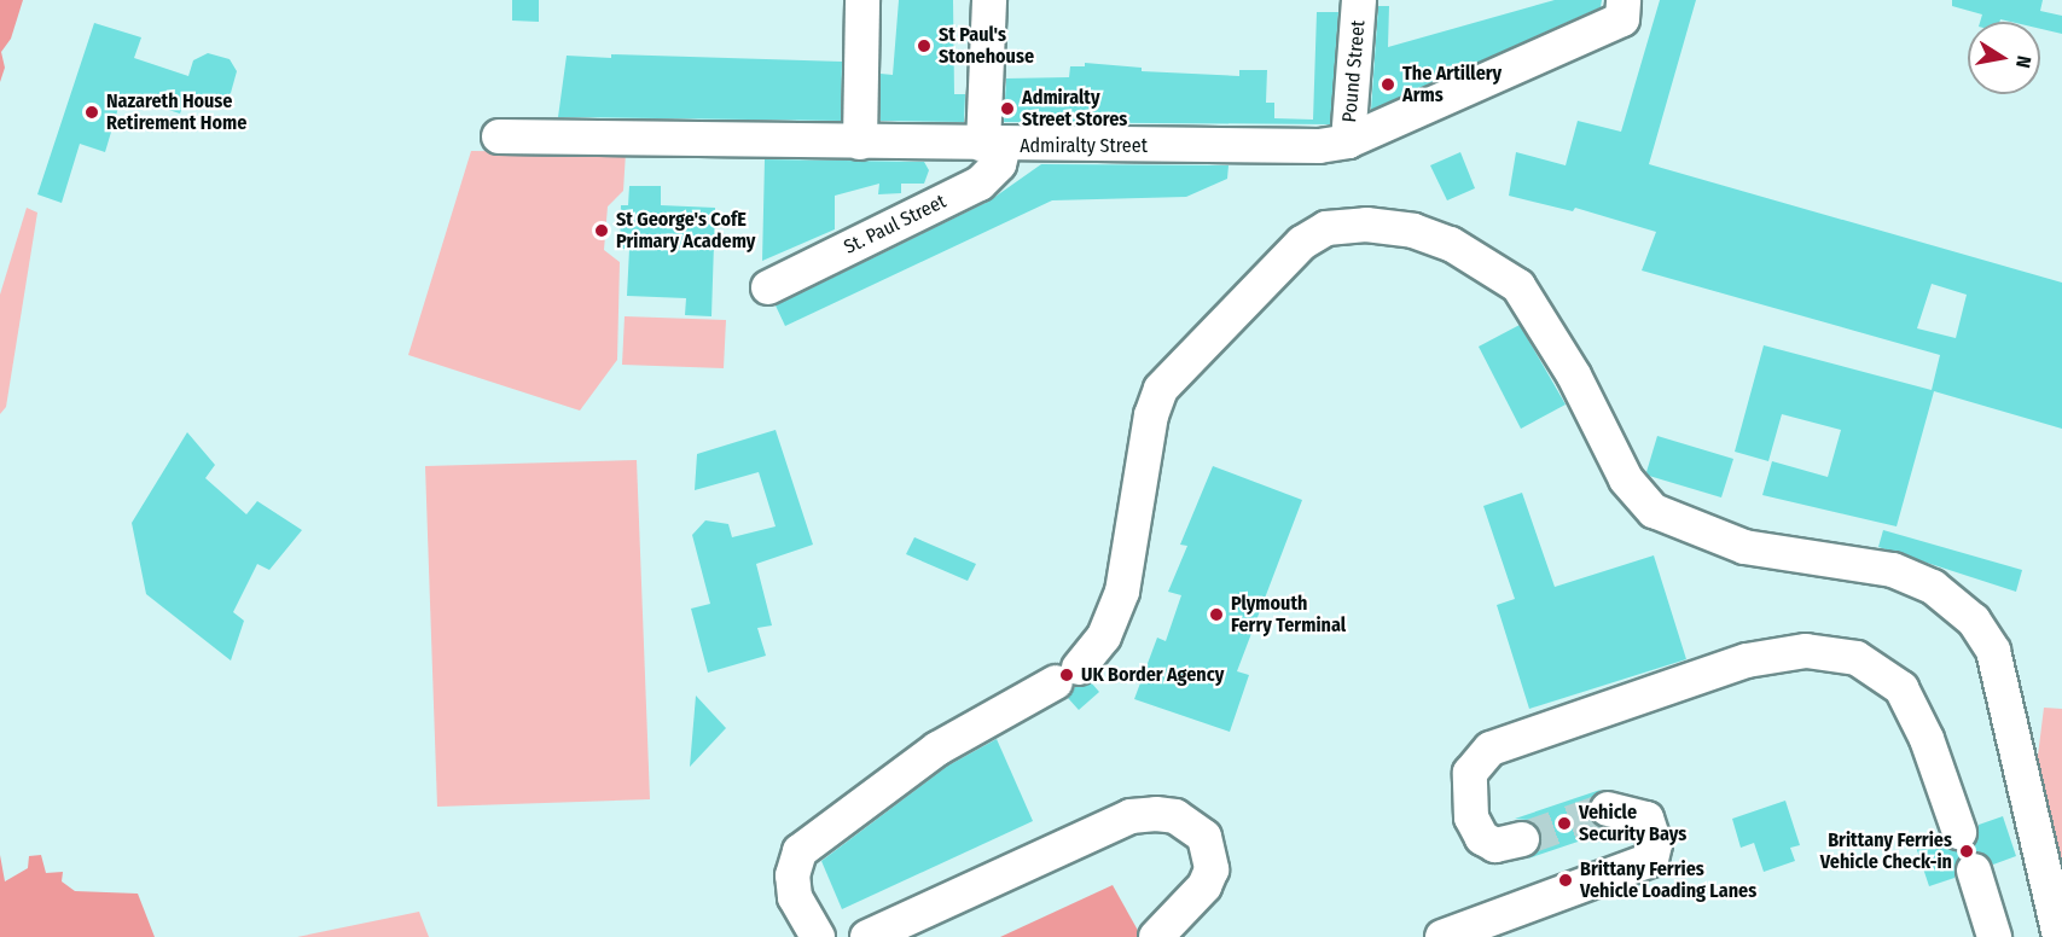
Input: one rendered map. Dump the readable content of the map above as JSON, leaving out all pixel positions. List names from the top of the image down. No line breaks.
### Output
{"streets":{"street":["Pound Street","Admiralty Street","St. Paul Street"]},"crossings":[["Pound Street","Admiralty Street"],["Admiralty Street","St. Paul Street"]],"places":["St Paul's Stonehouse","The Artillery Arms","Admiralty Street Stores","Nazareth House Retirement Home","St George's CofE Primary Academy","Plymouth Ferry Terminal","UK Border Agency","Vehicle Security Bays","Brittany Ferries Vehicle Check-in","Brittany Ferries Vehicle Loading Lanes"],"north":"right"}
